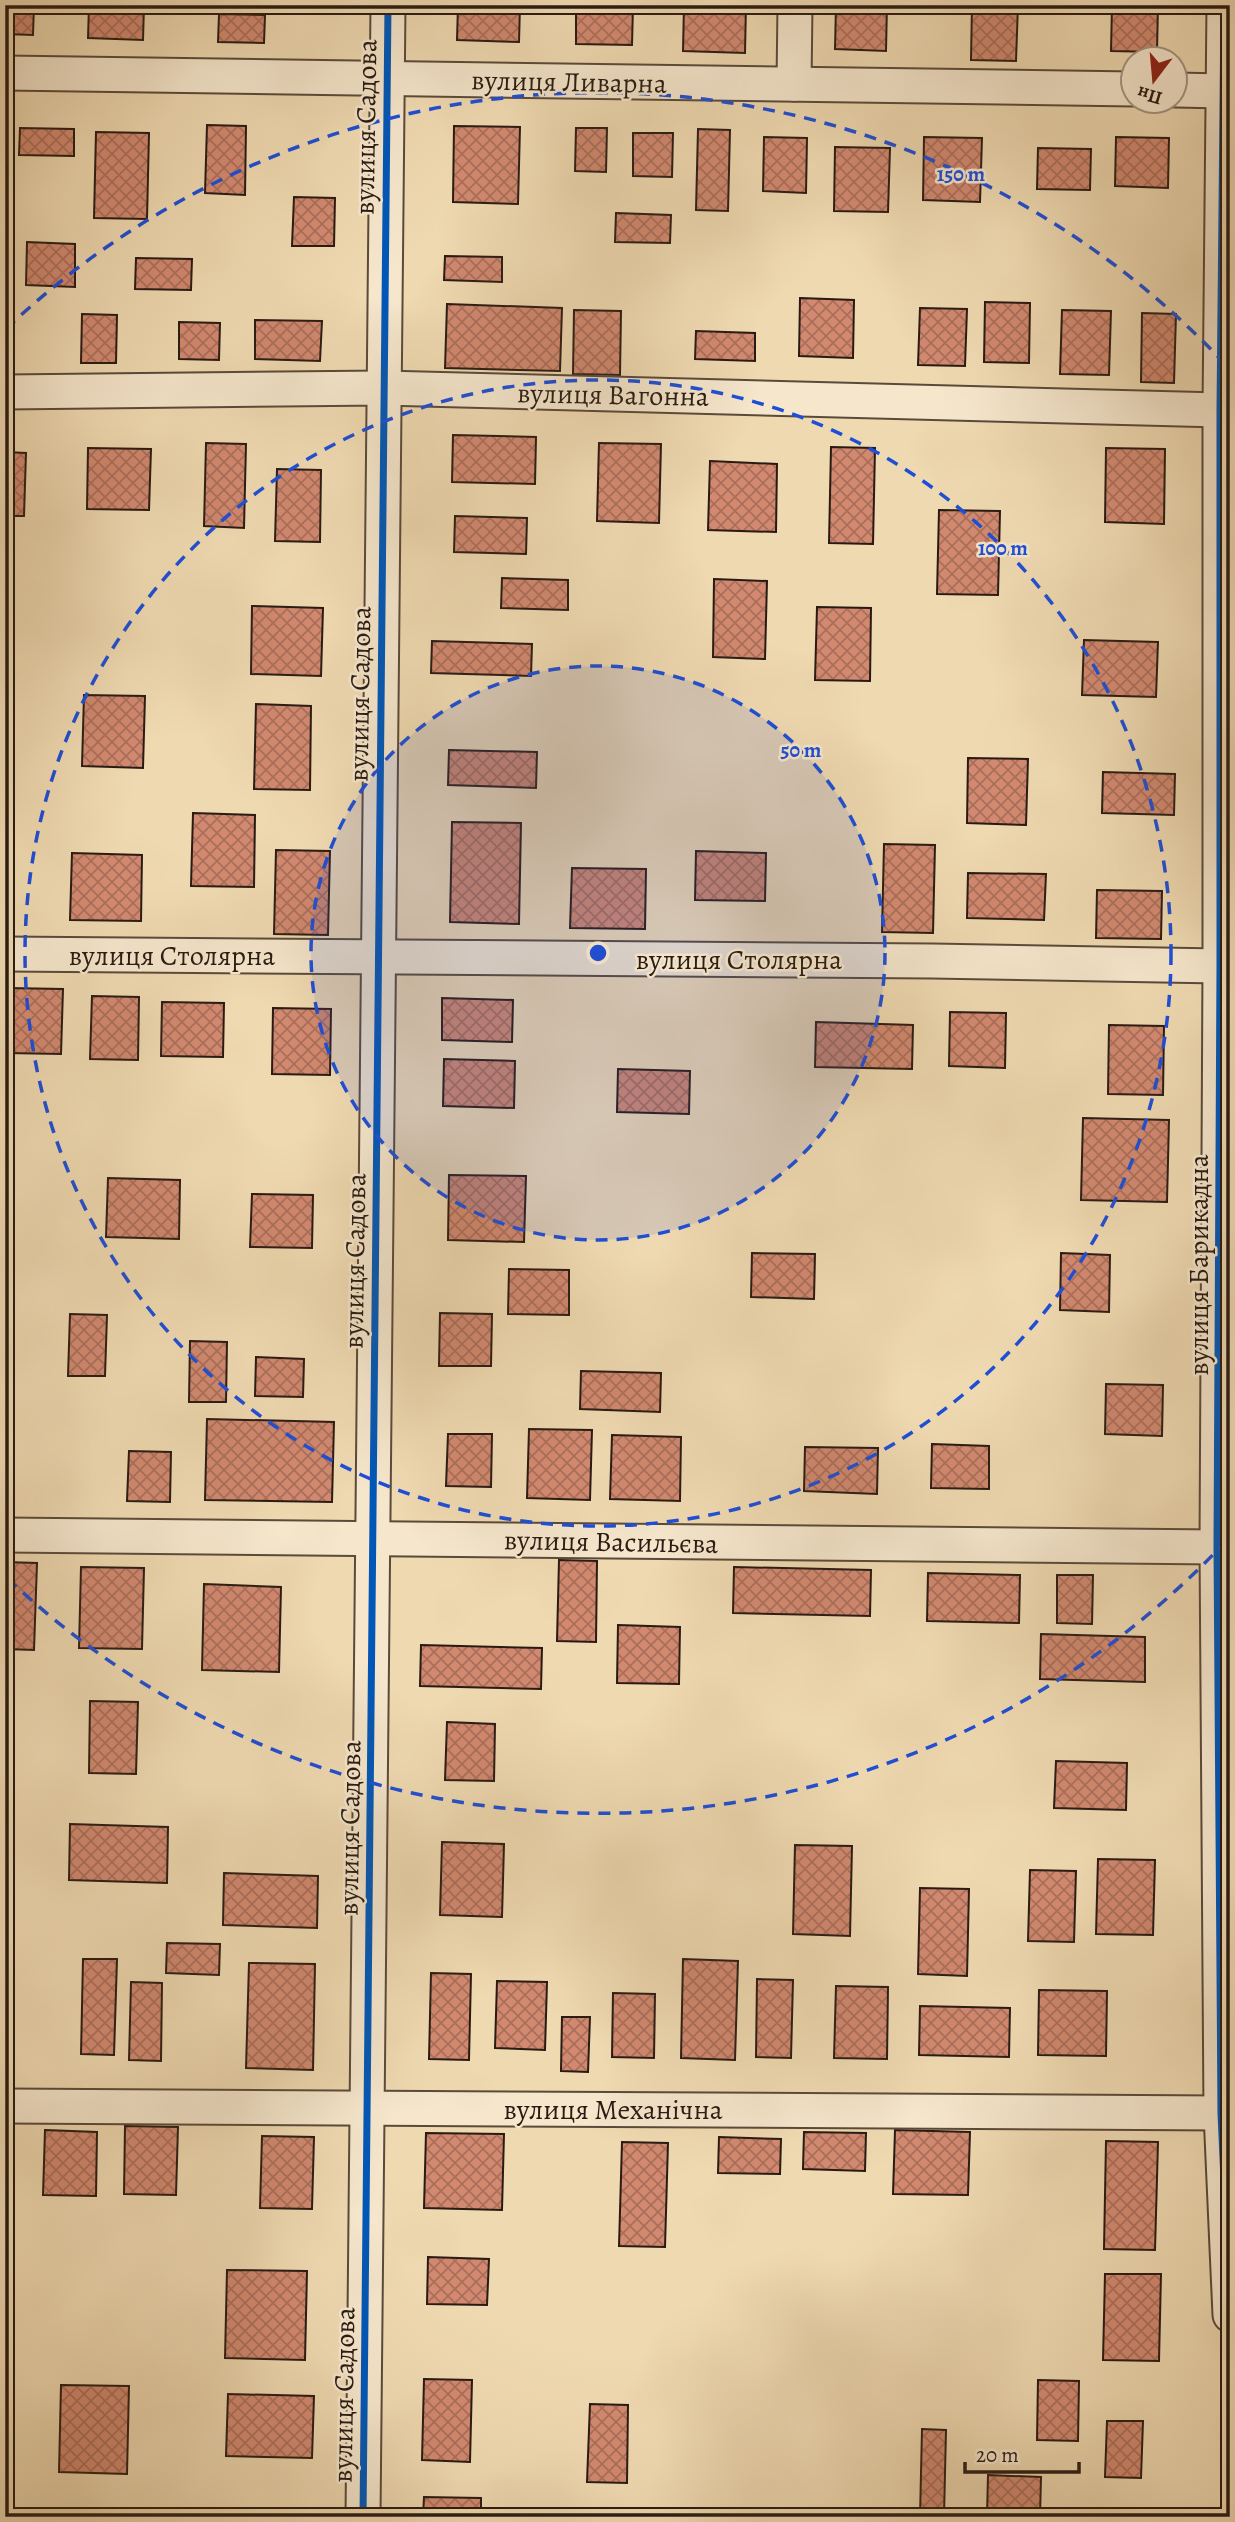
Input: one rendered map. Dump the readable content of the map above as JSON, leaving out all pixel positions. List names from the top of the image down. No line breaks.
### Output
{"streets":{"street":["вулиця Ливарна","вулиця Садова","вулиця Вагонна","вулиця Столярна","вулиця Барикадна","вулиця Васильєва","вулиця Механічна"]},"crossings":[["вулиця Ливарна","вулиця Садова"],["вулиця Садова","вулиця Вагонна"],["вулиця Садова","вулиця Столярна"],["вулиця Садова","вулиця Васильєва"],["вулиця Садова","вулиця Механічна"],["вулиця Вагонна","вулиця Барикадна"],["вулиця Столярна","вулиця Барикадна"],["вулиця Барикадна","вулиця Васильєва"],["вулиця Барикадна","вулиця Механічна"]],"scale_bar":"20 m","north":"bottom","rings":["150 m","100 m","50 m"]}
